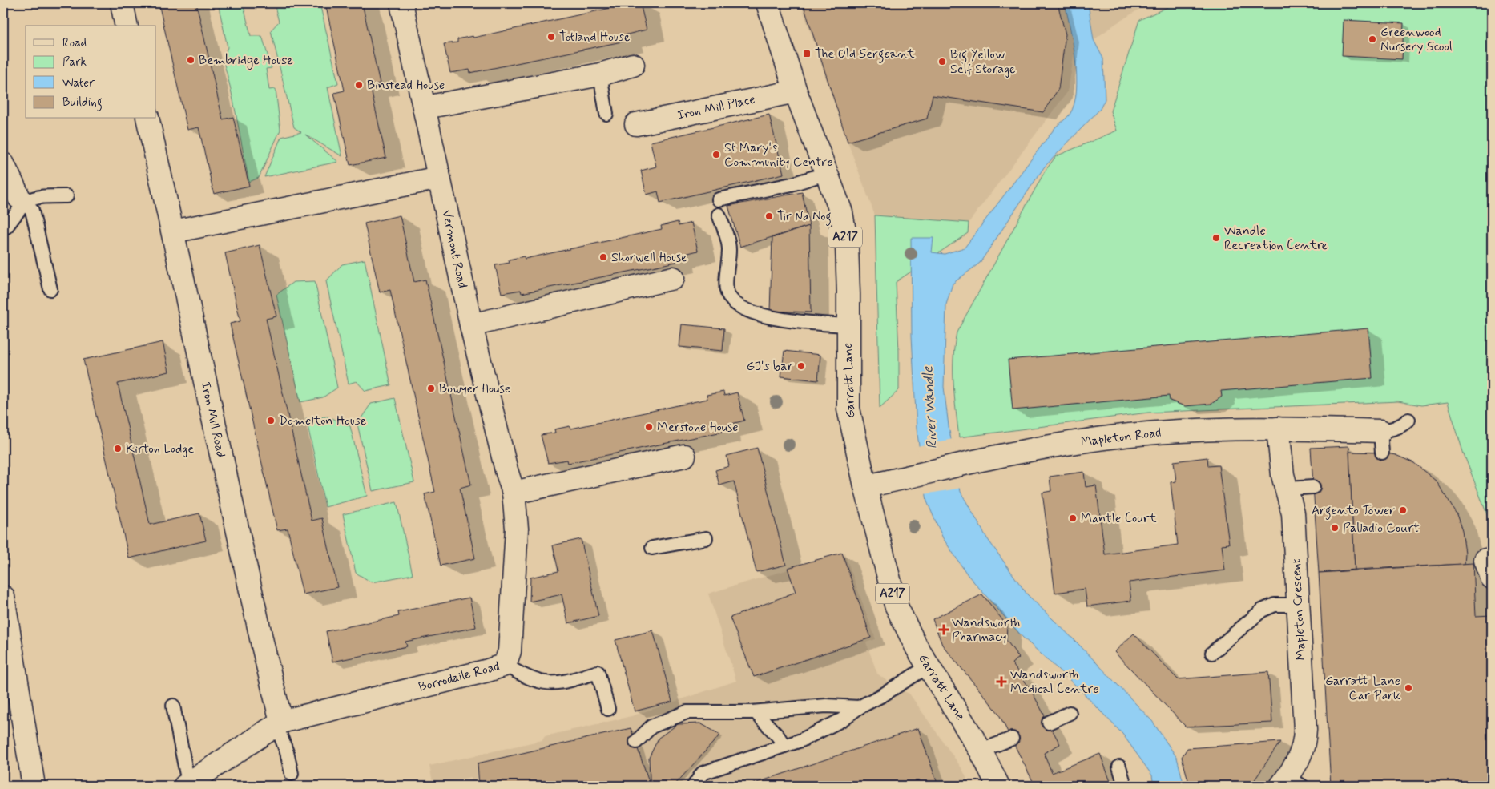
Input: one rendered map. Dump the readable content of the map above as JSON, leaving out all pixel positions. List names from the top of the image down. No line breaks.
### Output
{"streets":{"street":["Iron Mill Place","A217","Vermont Road","Garratt Lane","Iron Mill Road","Mapleton Road","Mapleton Crescent","Borrodaile Road"]},"crossings":[["Iron Mill Place","Garratt Lane"],["Vermont Road","Borrodaile Road"],["Garratt Lane","Mapleton Road"],["Iron Mill Road","Borrodaile Road"],["Mapleton Road","Mapleton Crescent"]],"water":["River Wandle"],"places":{"other":["Totland House","Greenwood Nursery Scool","Bembridge House","Big Yellow Self Storage","Binstead House","St Mary's Community Centre","Tir Na Nog","Wandle Recreation Centre","Shorwell House","GJ's bar","Bowyer House","Domelton House","Merstone House","Kirton Lodge","Argento Tower","Mantle Court","Palladio Court","Garratt Lane Car Park"],"transit":["The Old Sergeant"],"health":["Wandsworth Pharmacy","Wandsworth Medical Centre"]},"legend":["Road","Park","Water","Building"]}
